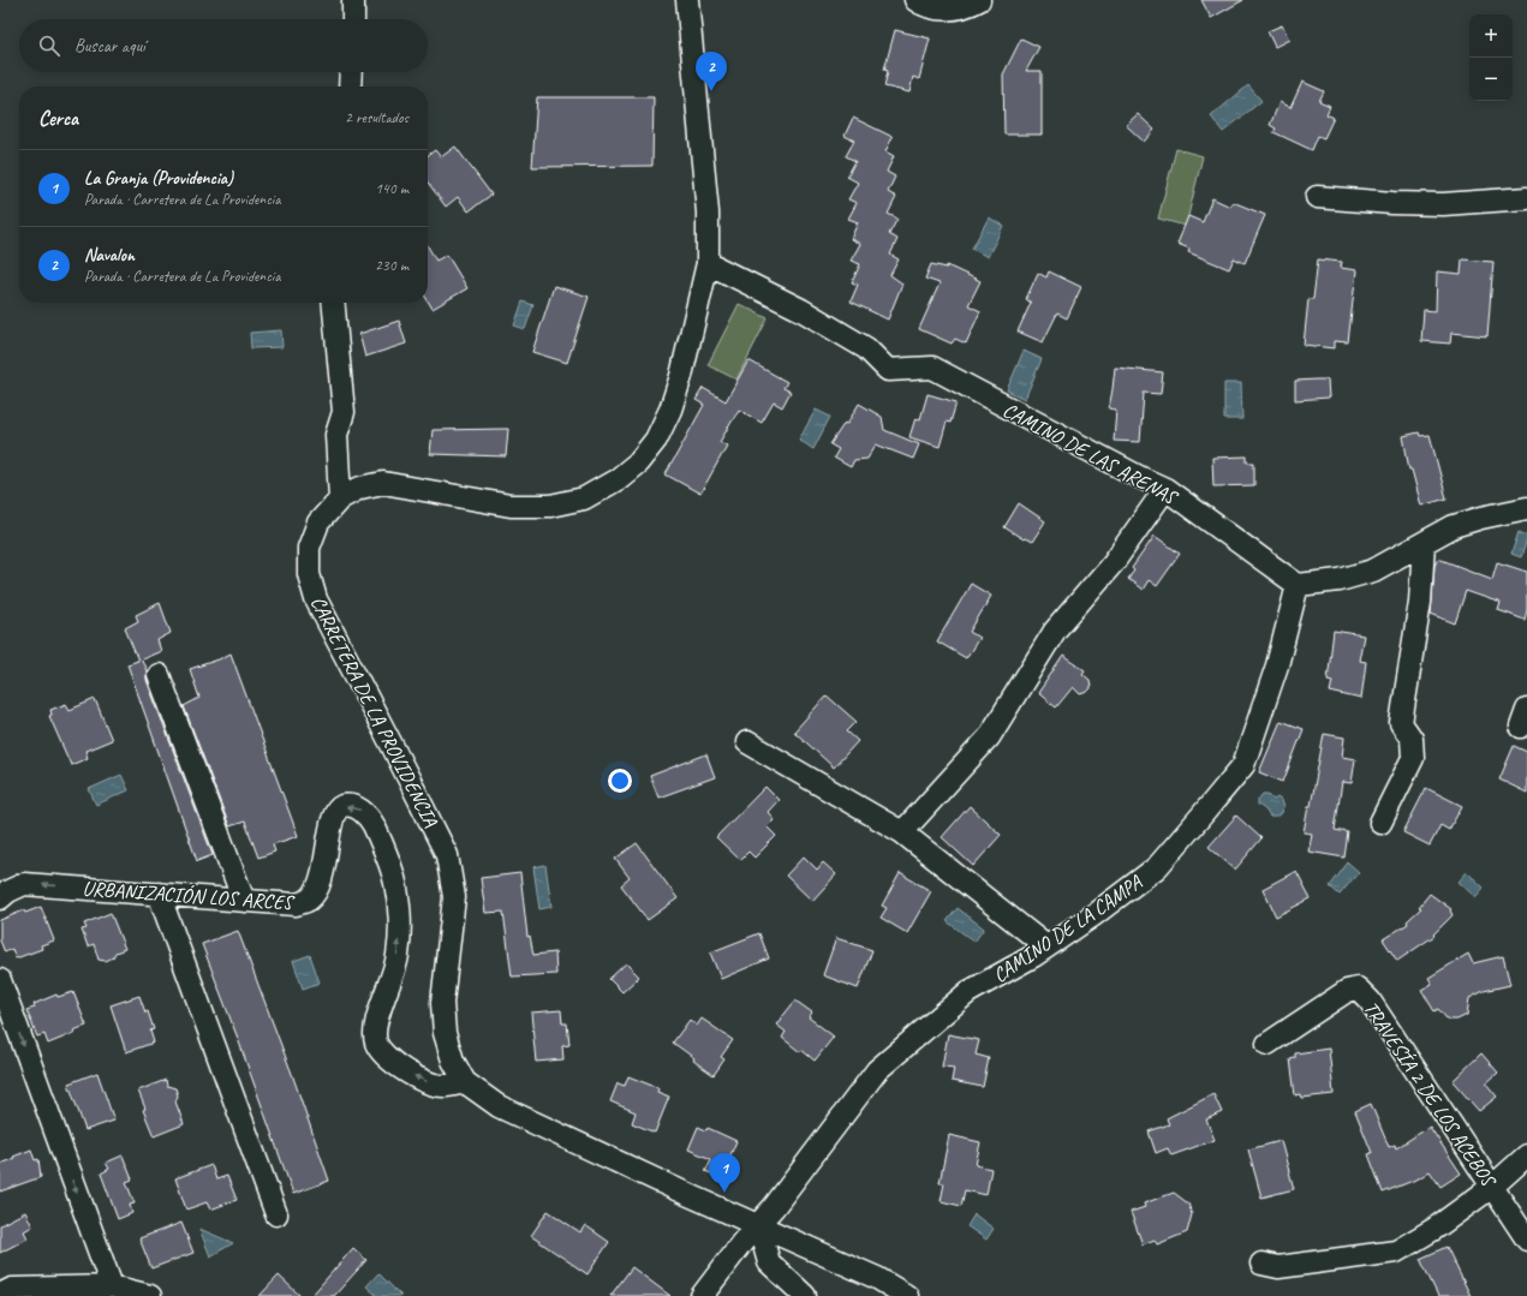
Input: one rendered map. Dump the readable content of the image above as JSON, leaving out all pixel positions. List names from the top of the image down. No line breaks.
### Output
{"streets":{"street":["CAMINO DE LAS ARENAS","CARRETERA DE LA PROVIDENCIA","URBANIZACIÓN LOS ARCES","CAMINO DE LA CAMPA","TRAVESÍA 2 DE LOS ACEBOS"]},"crossings":[["CAMINO DE LAS ARENAS","CARRETERA DE LA PROVIDENCIA"],["CAMINO DE LAS ARENAS","CAMINO DE LA CAMPA"],["CARRETERA DE LA PROVIDENCIA","URBANIZACIÓN LOS ARCES"],["CARRETERA DE LA PROVIDENCIA","CAMINO DE LA CAMPA"]],"page":{"map_buttons":["+","−"],"search":"Buscar aquí","pins":["2","1"],"heading":["Cerca","2 resultados"],"list":[{"mark":"1","name":"La Granja (Providencia)","note":"Parada · Carretera de La Providencia","value":"140 m"},{"mark":"2","name":"Navalon","note":"Parada · Carretera de La Providencia","value":"230 m"}]}}
